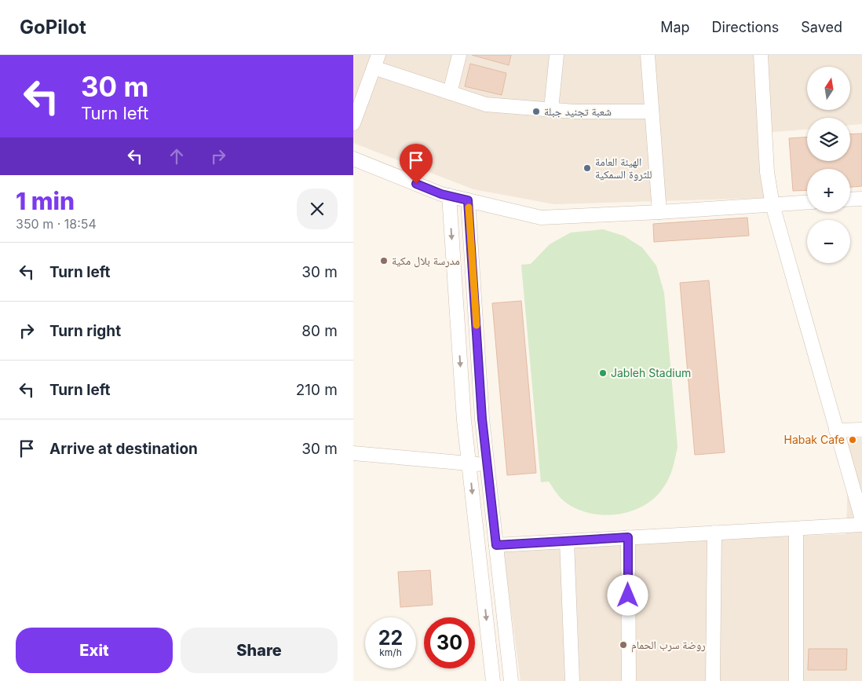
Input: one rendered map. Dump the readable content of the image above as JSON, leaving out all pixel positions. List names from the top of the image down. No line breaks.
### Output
{"places":["شعبة تجنيد جبلة","الهيئة العامة للثروة السمكية","مدرسة بلال مكية","Jableh Stadium","Habak Cafe","روضة سرب الحمام"],"north":"top","page":{"header":"GoPilot","nav":["Map","Directions","Saved"],"turn":["30 m","Turn left"],"map_buttons":["+","−"],"heading":["1 min","350 m · 18:54"],"list":[{"name":"Turn left","value":"30 m"},{"name":"Turn right","value":"80 m"},{"name":"Turn left","value":"210 m"},{"name":"Arrive at destination","value":"30 m"}],"speed":"22 km/h","limit":"30","buttons":["Exit","Share"]}}
